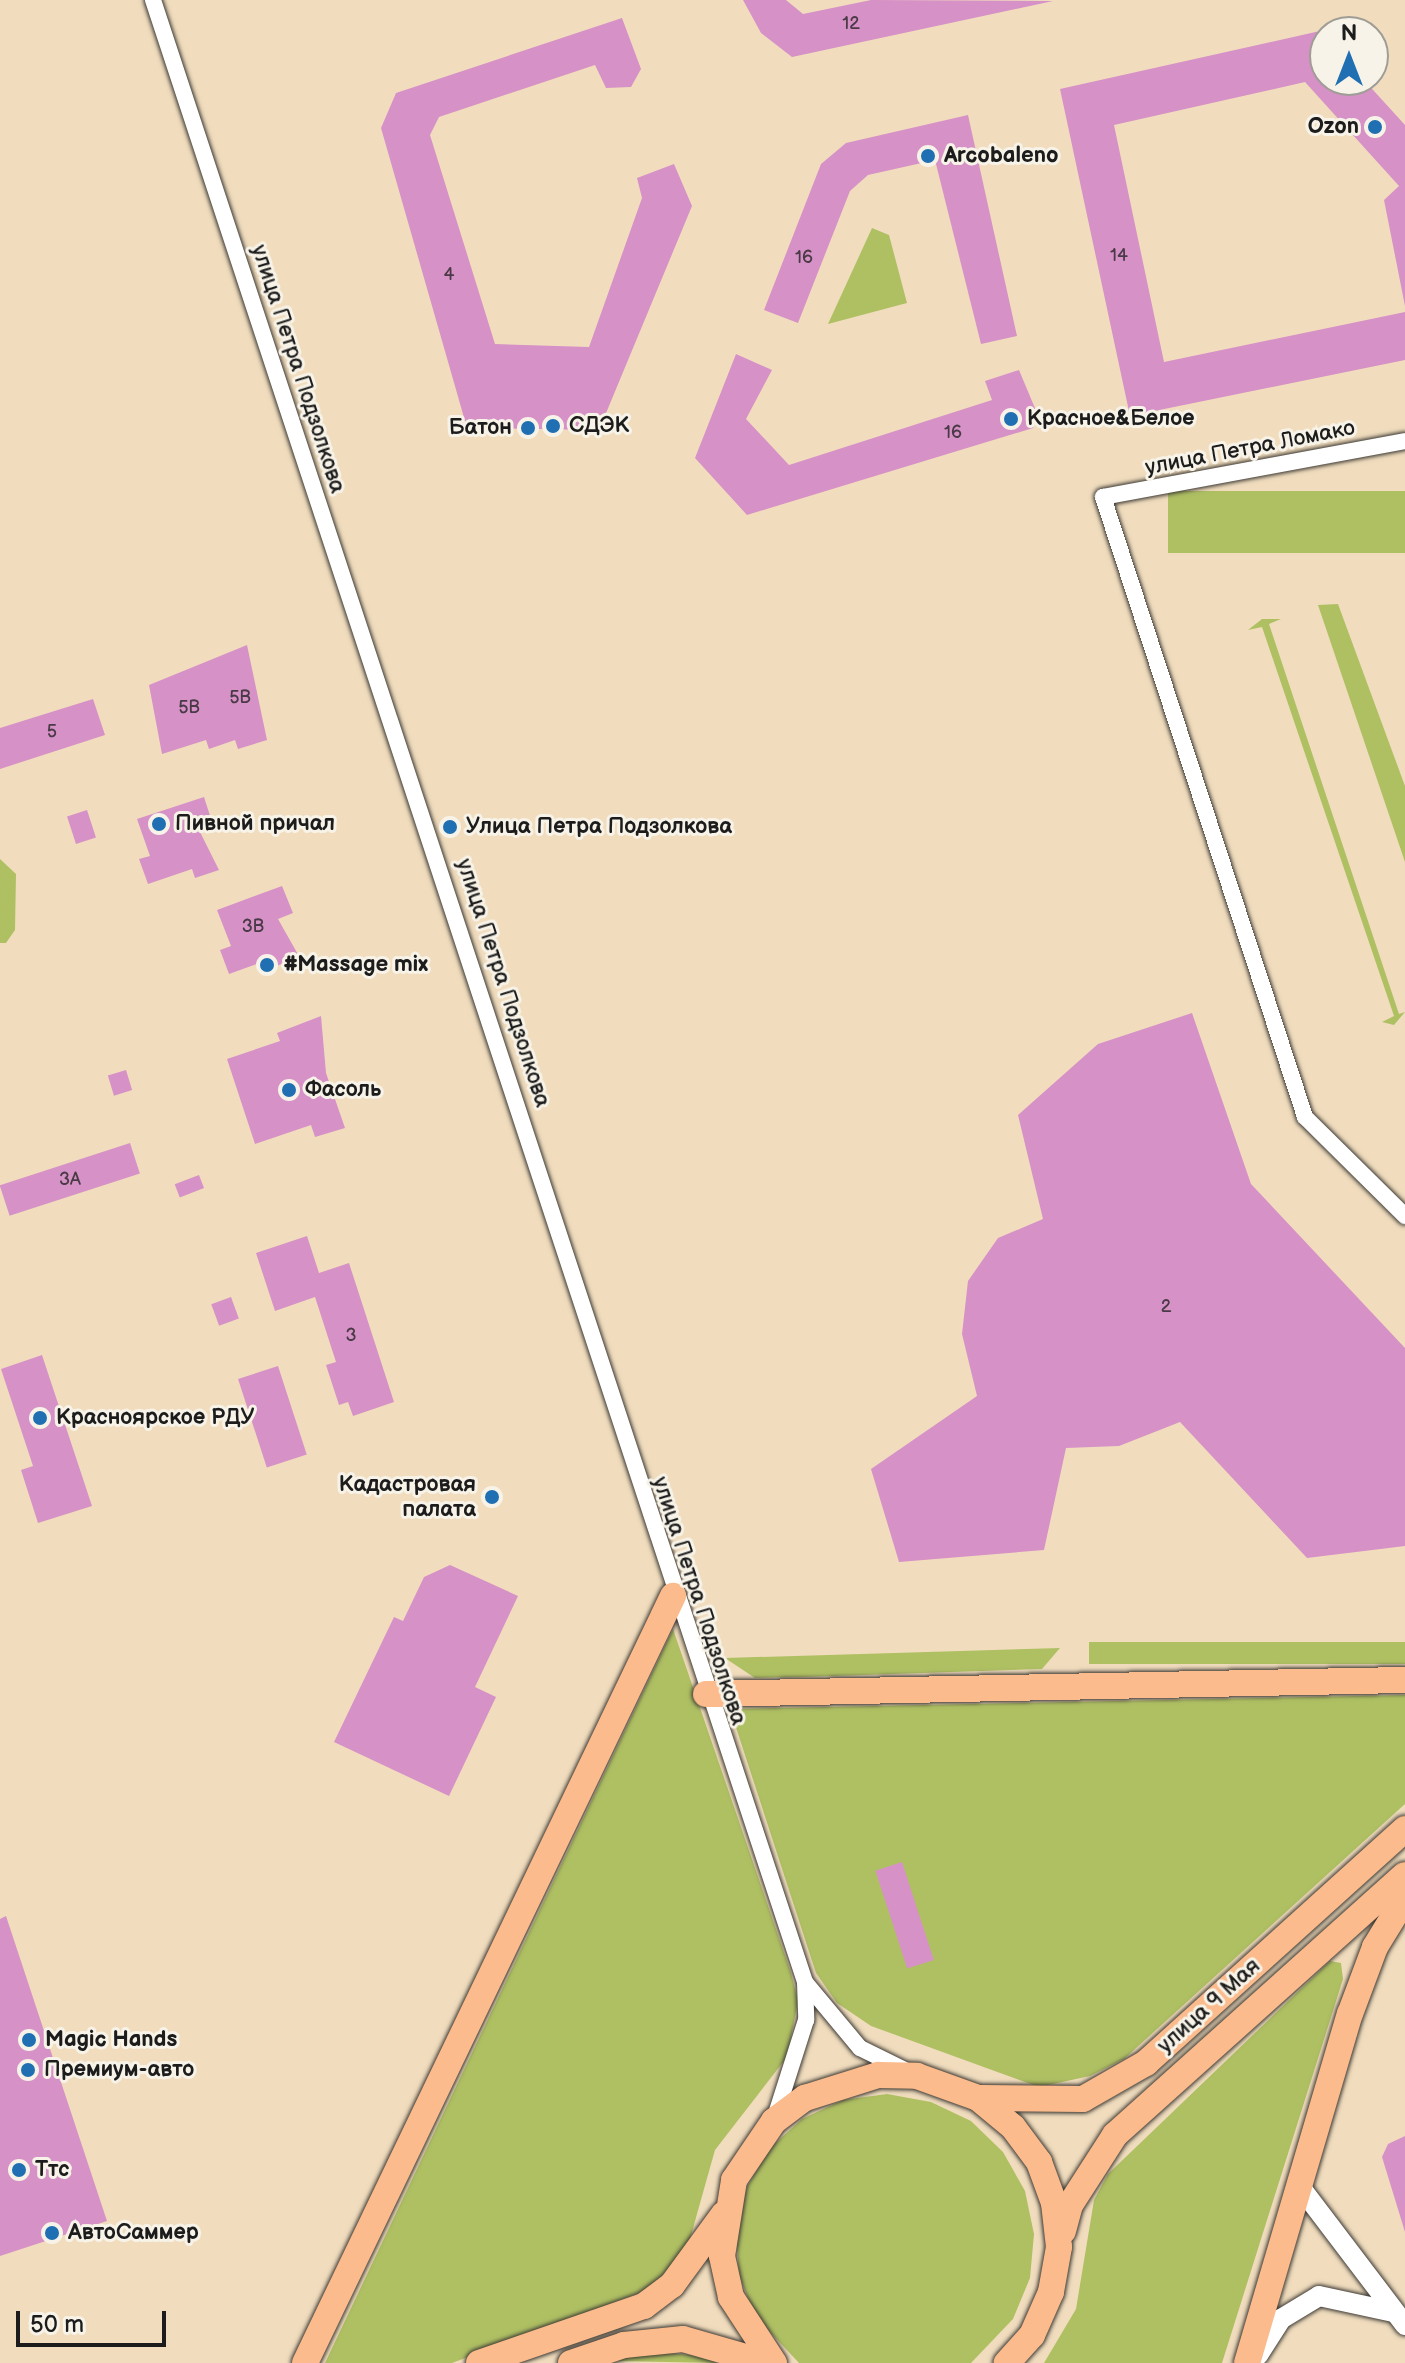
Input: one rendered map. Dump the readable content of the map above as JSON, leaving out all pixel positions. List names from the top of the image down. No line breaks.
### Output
{"streets":{"main road":["улица 9 Мая"],"street":["улица Петра Подзолкова","улица Петра Ломако"]},"places":["Ozon","Arcobaleno","Красное&Белое","СДЭК","Батон","Пивной причал","Улица Петра Подзолкова","#Massage mix","Фасоль","Красноярское РДУ","Кадастровая палата","Magic Hands","Премиум-авто","Ттс","АвтоСаммер"],"house_numbers":["12","14","16","4","16","5В","5В","5","3В","3А","2","3"],"scale_bar":"50 m","north":"top"}
